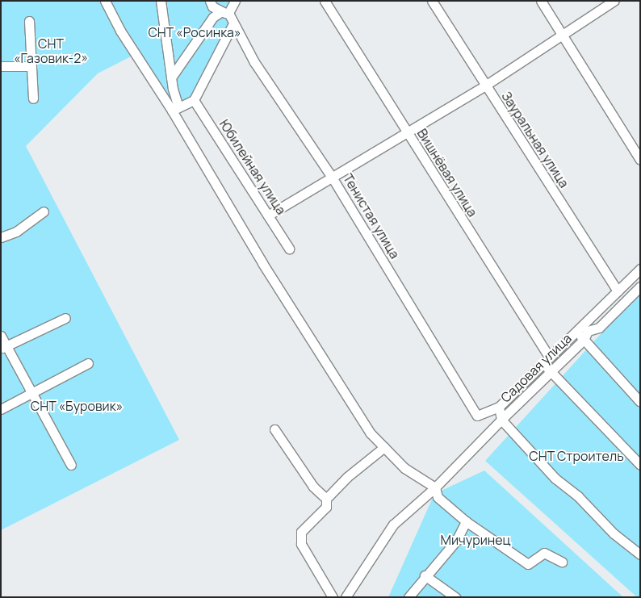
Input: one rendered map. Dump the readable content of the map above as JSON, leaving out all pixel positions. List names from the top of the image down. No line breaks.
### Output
{"streets":{"street":["Зауральная улица","Юбилейная улица","Вишнёвая улица","Тенистая улица","Садовая улица"]},"crossings":[["Вишнёвая улица","Садовая улица"]],"parks":["СНТ «Росинка»","СНТ «Газовик-2»","СНТ «Буровик»","СНТ Строитель","Мичуринец"]}
